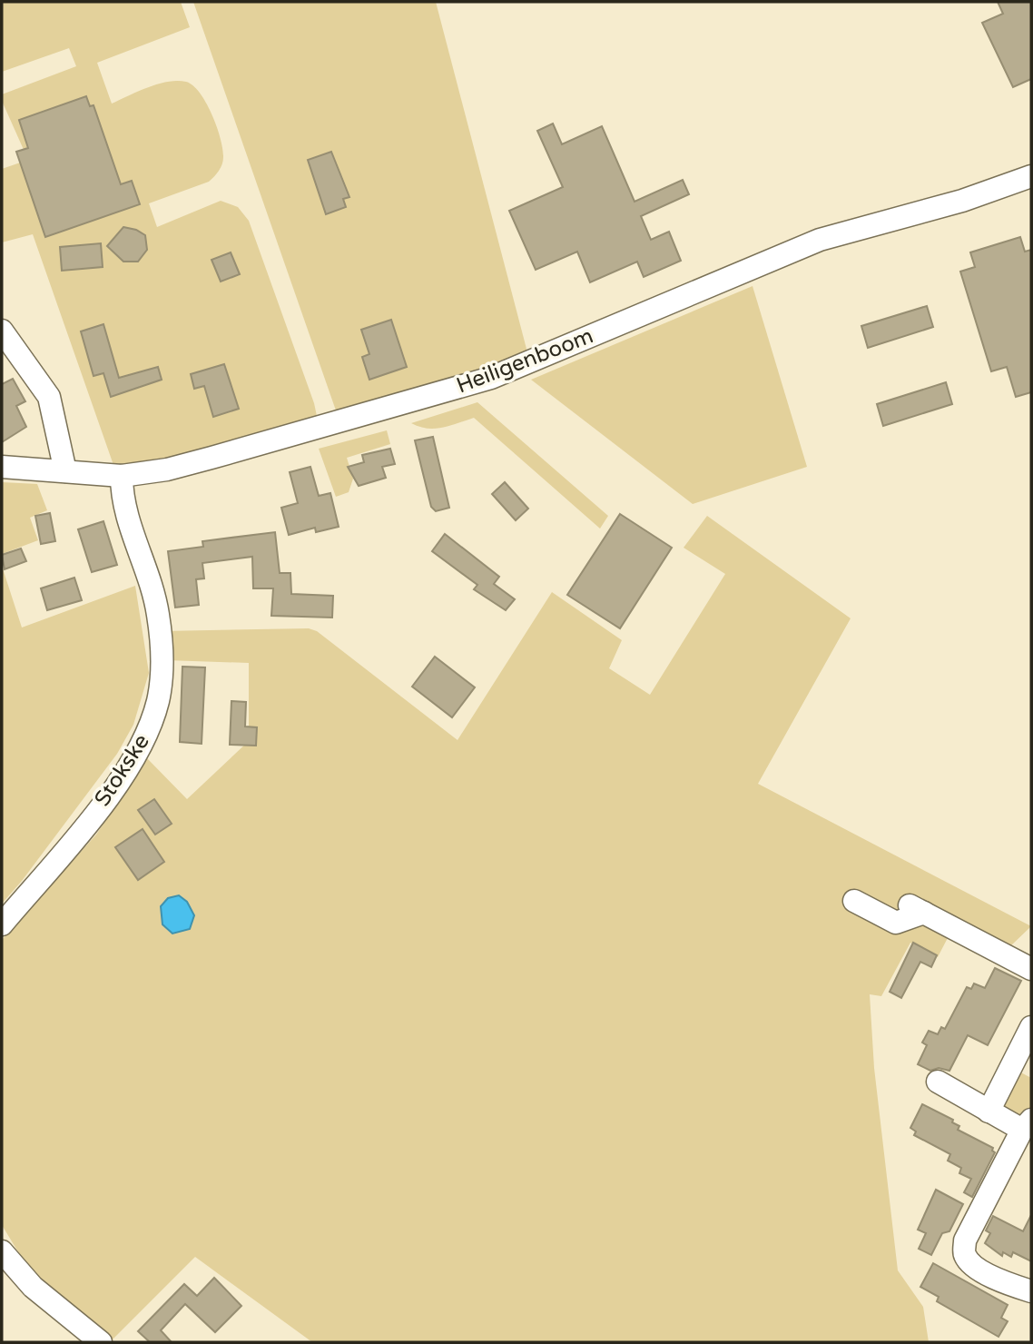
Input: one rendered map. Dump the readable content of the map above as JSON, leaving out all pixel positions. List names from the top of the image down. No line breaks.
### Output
{"streets":{"street":["Heiligenboom","Stokske"]},"crossings":[["Heiligenboom","Stokske"]]}
